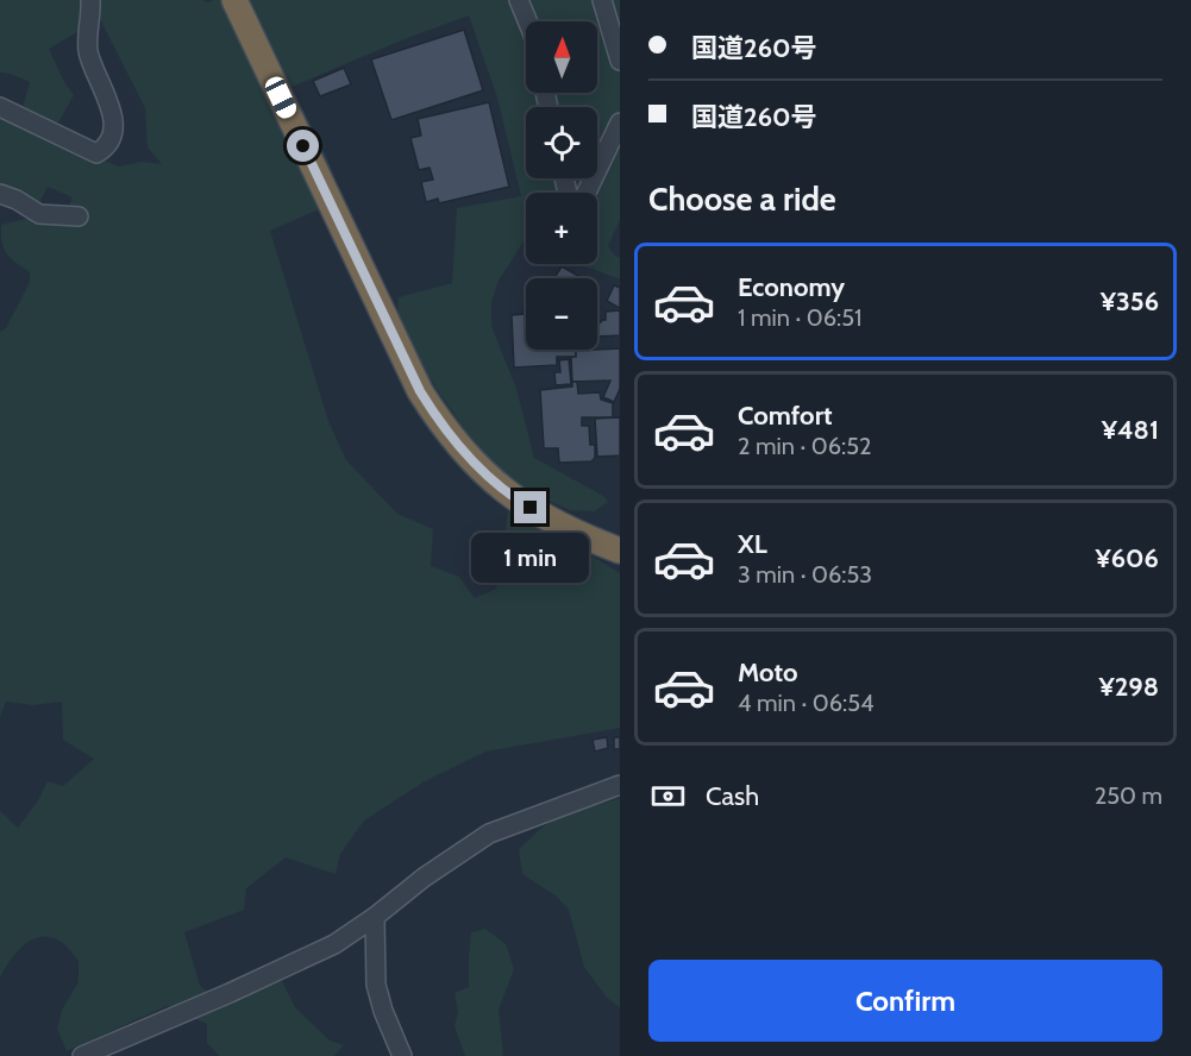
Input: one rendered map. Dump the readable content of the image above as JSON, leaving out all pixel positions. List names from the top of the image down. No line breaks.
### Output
{"north":"top","page":{"banner":["国道260号","国道260号"],"map_buttons":["+","−"],"heading":"Choose a ride","list":[{"name":"Economy","note":"1 min · 06:51","value":"¥356"},{"name":"Comfort","note":"2 min · 06:52","value":"¥481"},{"name":"XL","note":"3 min · 06:53","value":"¥606"},{"name":"Moto","note":"4 min · 06:54","value":"¥298"}],"bubble":"1 min","pay":["Cash","250 m"],"buttons":"Confirm"}}
